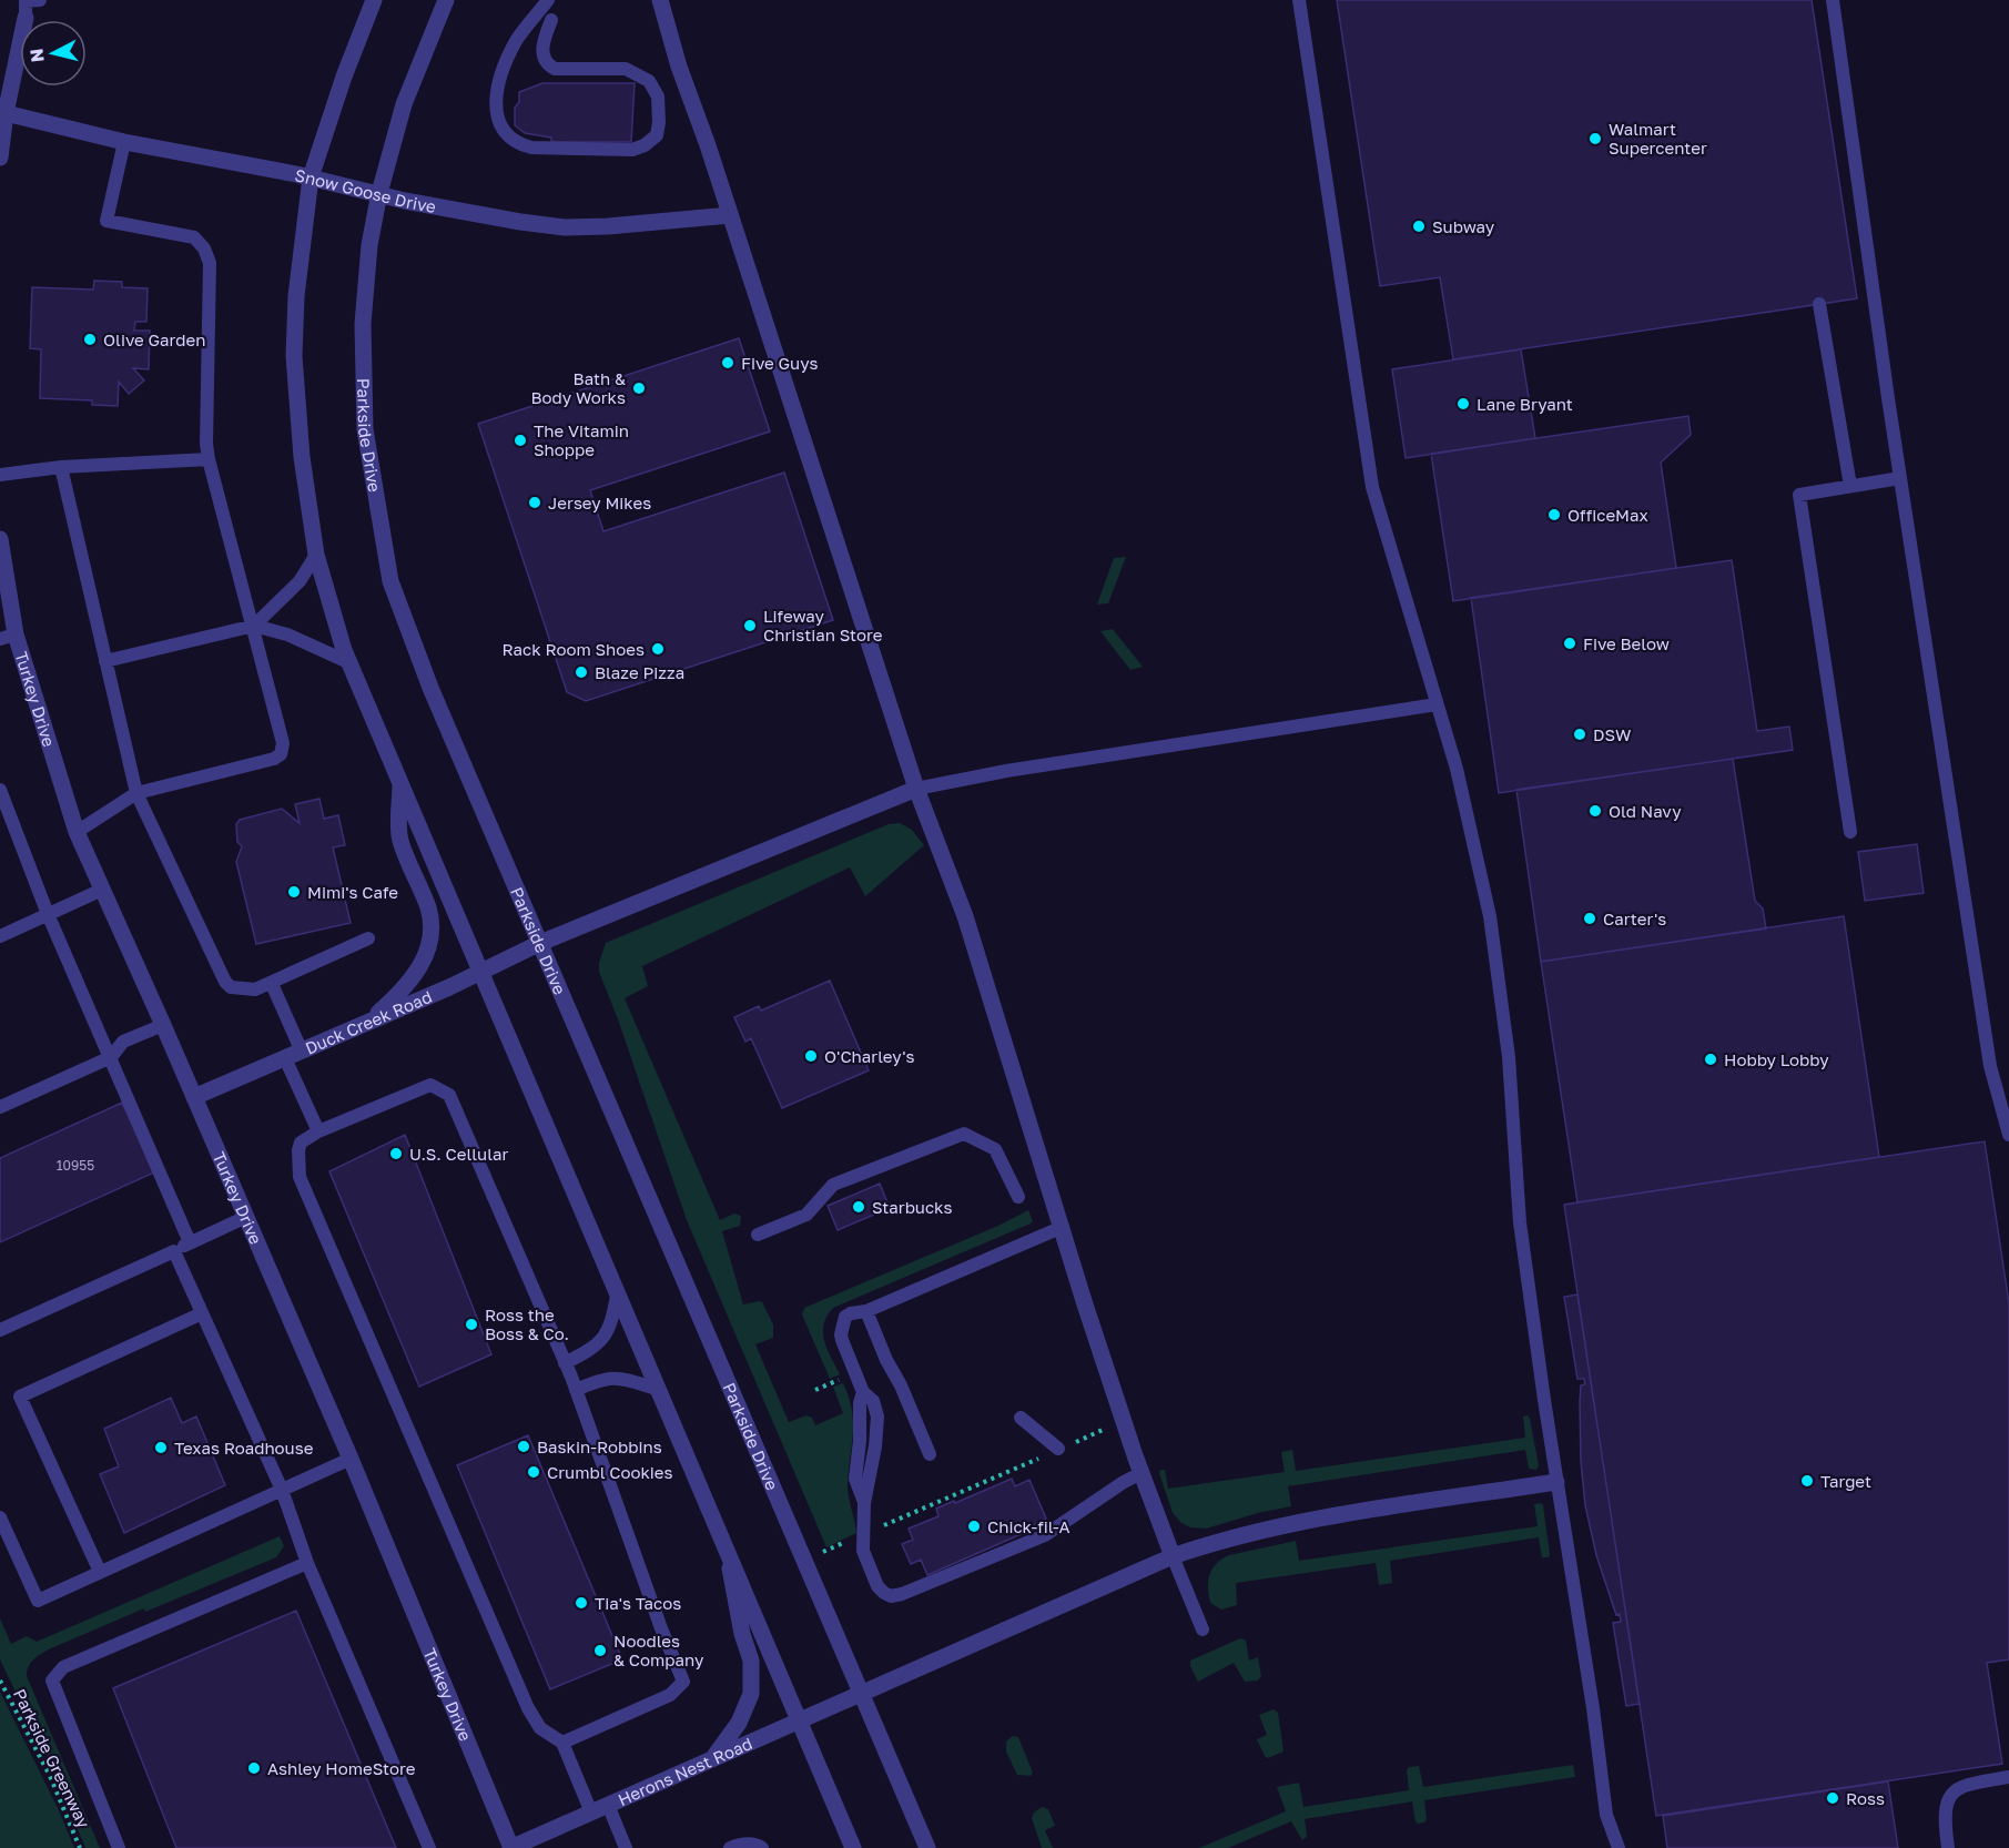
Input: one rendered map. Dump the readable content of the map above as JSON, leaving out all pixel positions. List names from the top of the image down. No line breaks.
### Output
{"streets":{"street":["Snow Goose Drive","Parkside Drive","Turkey Drive","Duck Creek Road","Herons Nest Road"],"path":["Parkside Greenway"]},"crossings":[["Snow Goose Drive","Parkside Drive"],["Parkside Drive","Duck Creek Road"],["Parkside Drive","Herons Nest Road"],["Turkey Drive","Duck Creek Road"],["Turkey Drive","Herons Nest Road"]],"places":["Walmart Supercenter","Subway","Olive Garden","Five Guys","Bath & Body Works","Lane Bryant","The Vitamin Shoppe","Jersey Mikes","OfficeMax","Lifeway Christian Store","Five Below","Rack Room Shoes","Blaze Pizza","DSW","Old Navy","Mimi's Cafe","Carter's","O'Charley's","Hobby Lobby","U.S. Cellular","Starbucks","Ross the Boss & Co.","Baskin-Robbins","Texas Roadhouse","Crumbl Cookies","Target","Chick-fil-A","Tia's Tacos","Noodles & Company","Ashley HomeStore","Ross"],"house_numbers":["10955"],"north":"left"}
